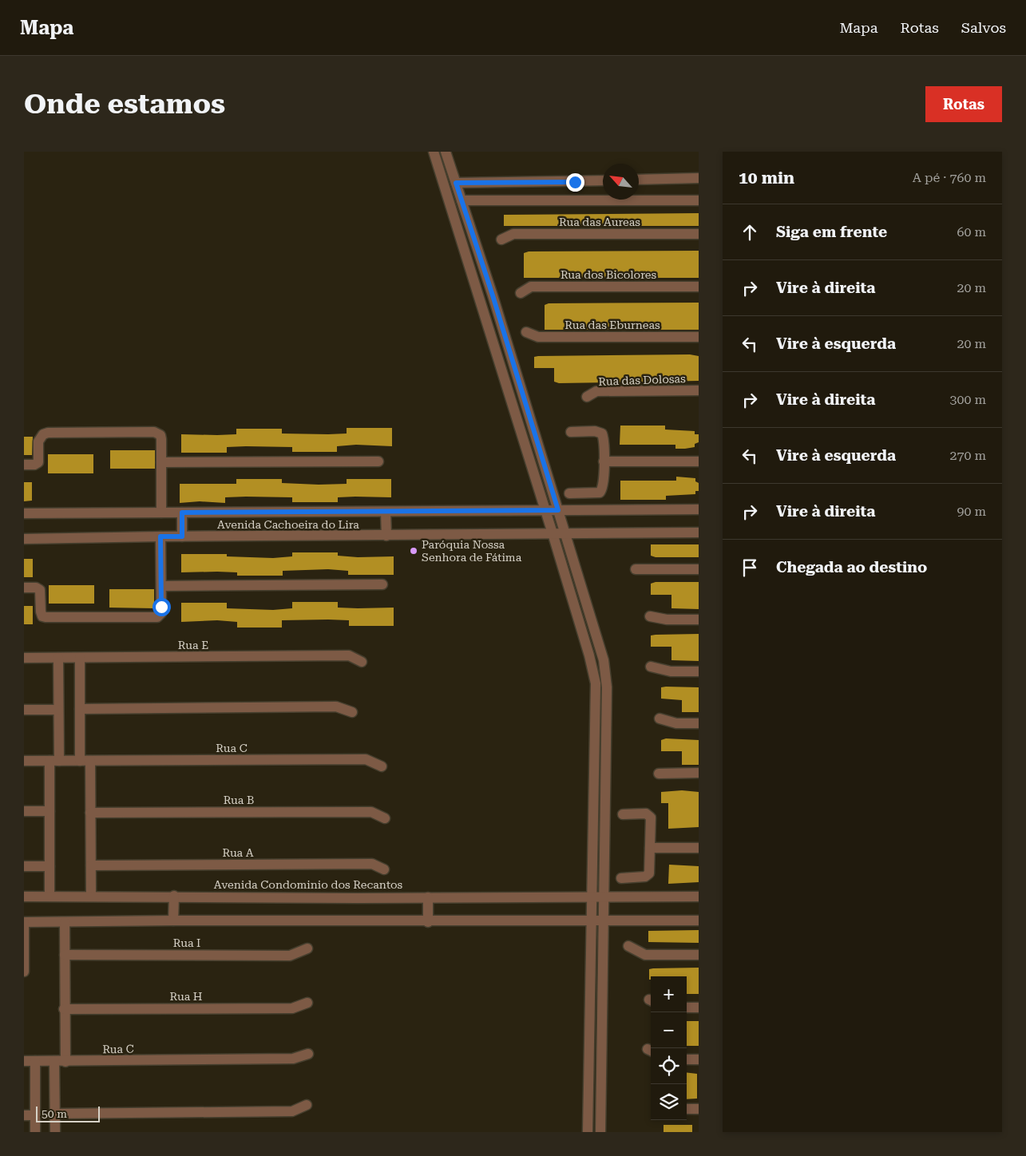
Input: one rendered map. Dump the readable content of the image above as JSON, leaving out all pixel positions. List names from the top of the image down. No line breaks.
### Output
{"streets":{"street":["Rua das Aureas","Rua dos Bicolores","Rua das Eburneas","Rua das Dolosas","Avenida Cachoeira do Lira","Rua E","Rua C","Rua B","Rua A","Avenida Condominio dos Recantos","Rua I","Rua H"]},"places":["Paróquia Nossa Senhora de Fátima"],"scale_bar":"50 m","north":"top left","page":{"header":"Mapa","nav":["Mapa","Rotas","Salvos"],"buttons":"Rotas","title":"Onde estamos","heading":["10 min","A pé · 760 m"],"list":[["Siga em frente","60 m"],["Vire à direita","20 m"],["Vire à esquerda","20 m"],["Vire à direita","300 m"],["Vire à esquerda","270 m"],["Vire à direita","90 m"],"Chegada ao destino"],"map_buttons":["+","−"],"scale":"50 m"}}
